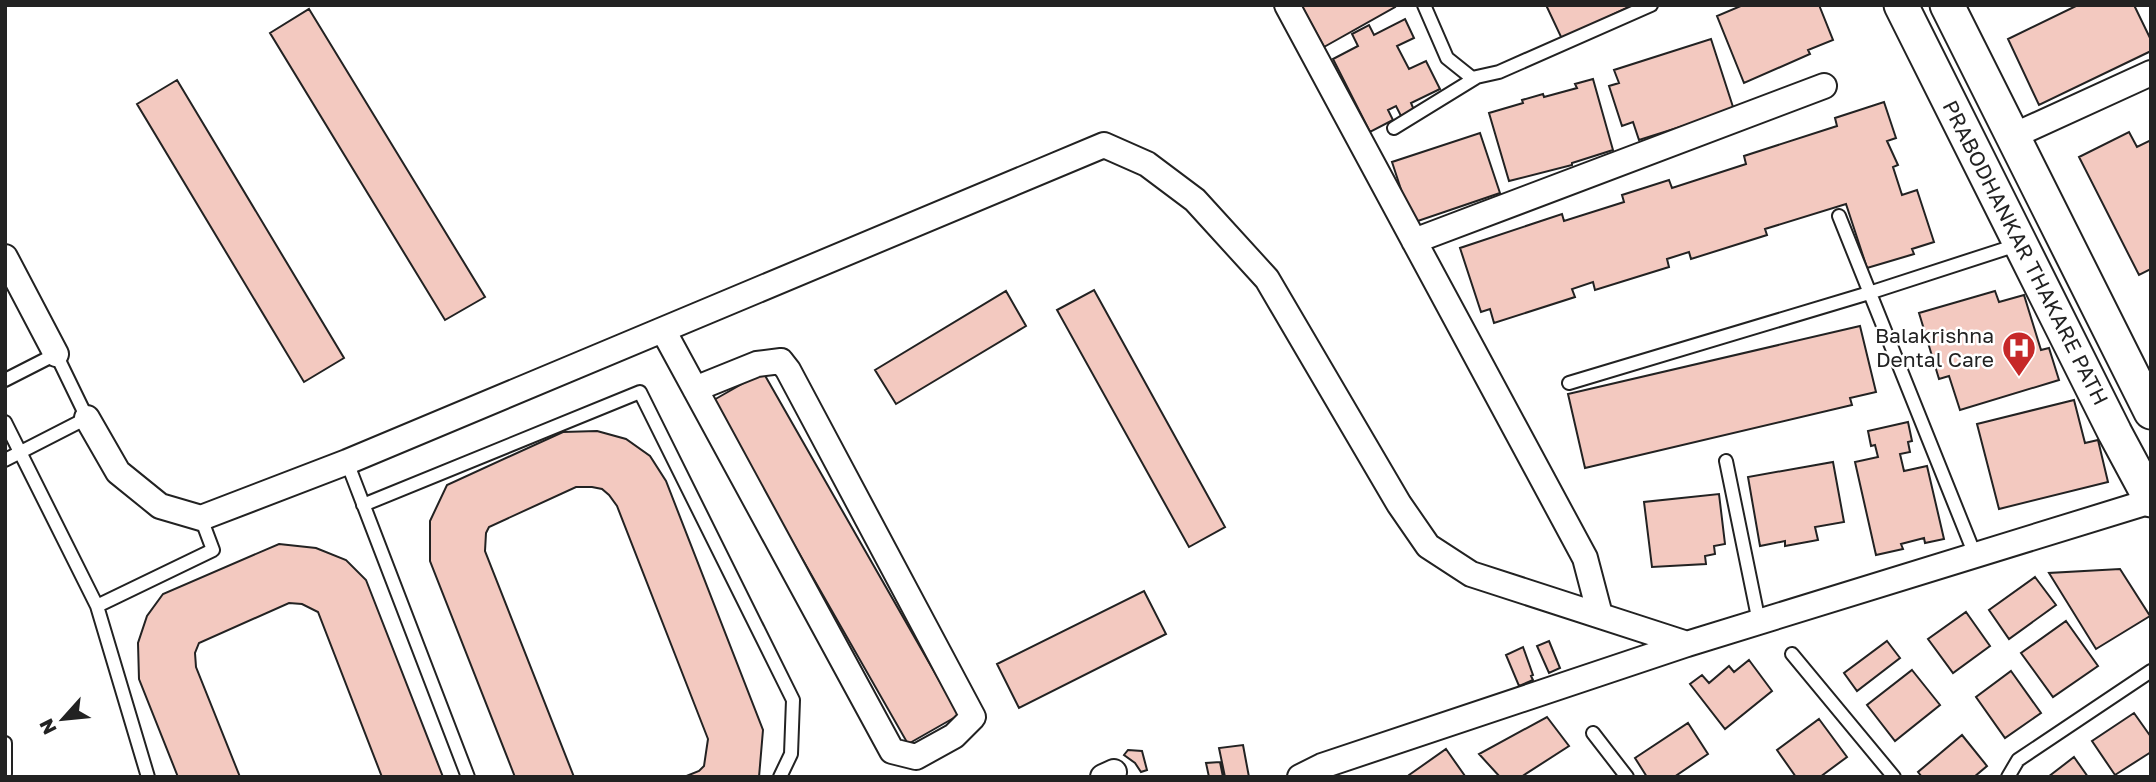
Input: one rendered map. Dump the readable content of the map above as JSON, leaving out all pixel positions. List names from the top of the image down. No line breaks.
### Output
{"streets":{"main road":["PRABODHANKAR THAKARE PATH"]},"places":{"hospital":["Balakrishna Dental Care"]},"north":"bottom left"}
